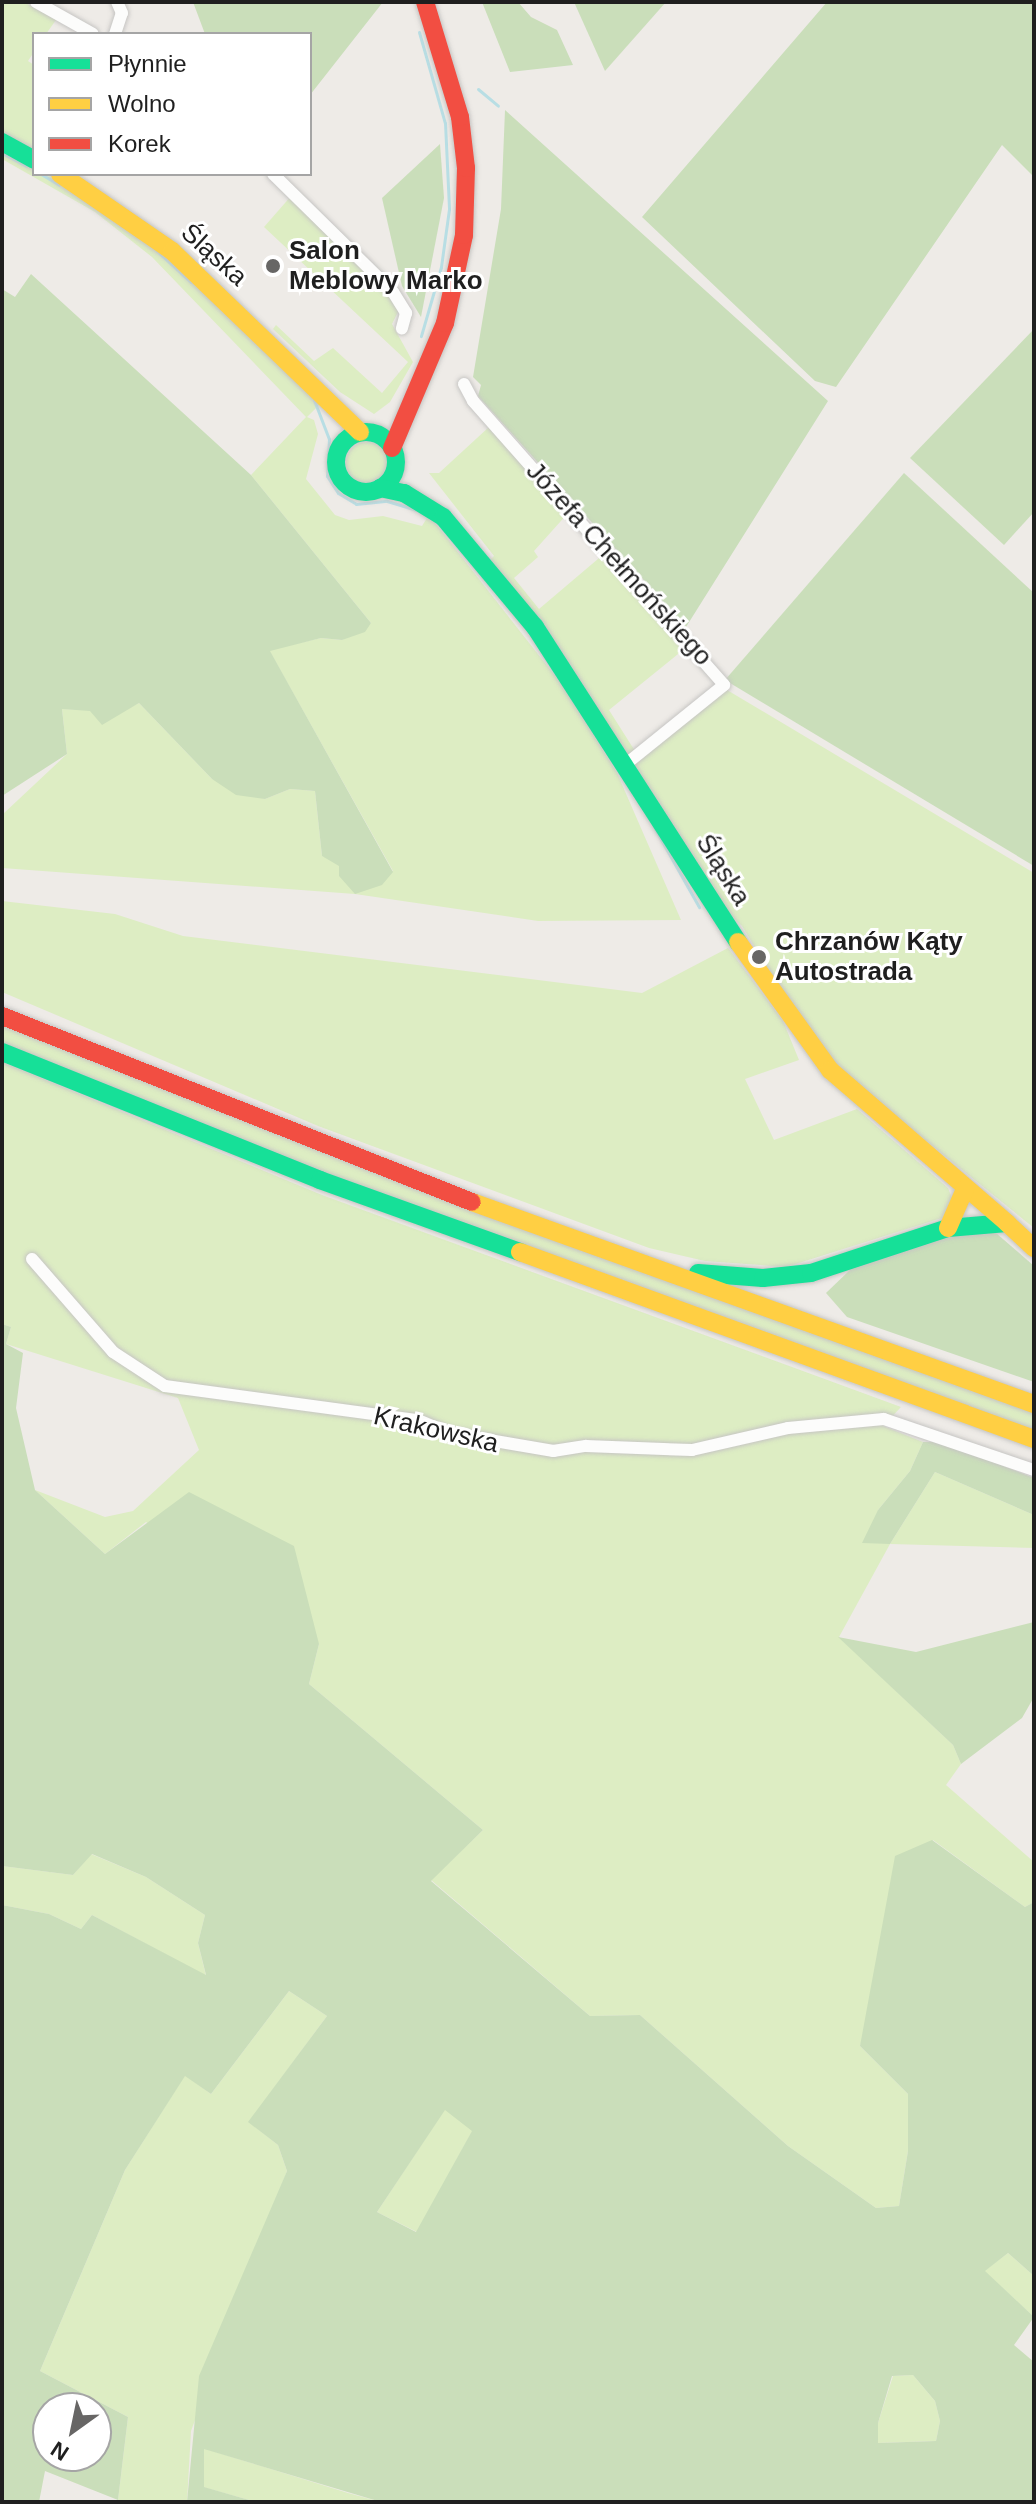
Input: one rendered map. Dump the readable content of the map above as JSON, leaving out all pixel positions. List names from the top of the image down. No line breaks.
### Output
{"streets":{"main road":["Śląska"],"street":["Józefa Chełmońskiego","Krakowska"]},"crossings":[["Śląska","Józefa Chełmońskiego"]],"places":["Salon Meblowy Marko","Chrzanów Kąty Autostrada"],"legend":["Płynnie","Wolno","Korek"],"north":"bottom left"}
